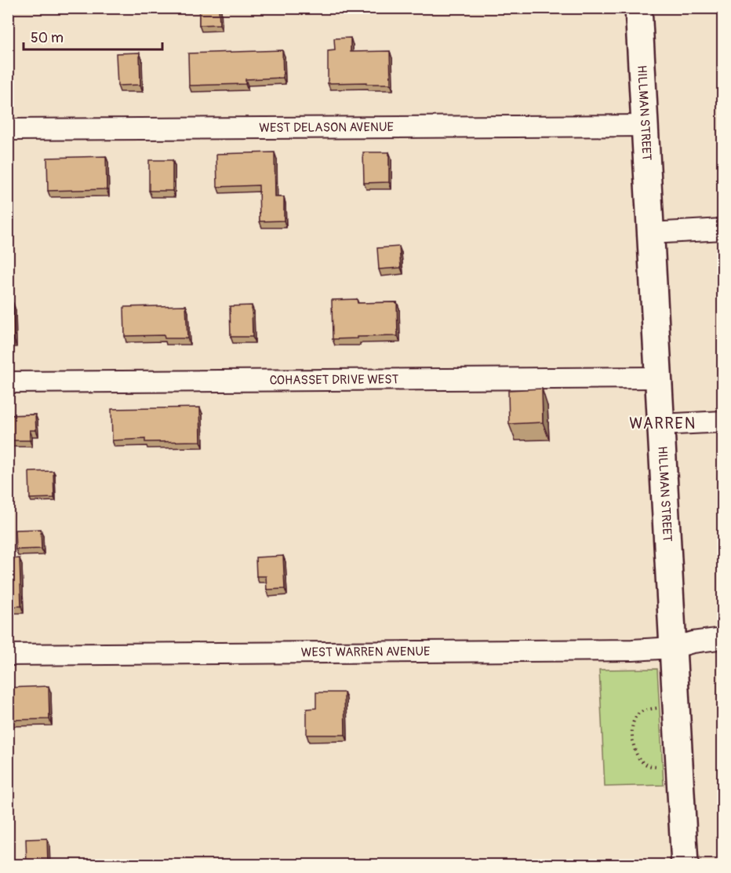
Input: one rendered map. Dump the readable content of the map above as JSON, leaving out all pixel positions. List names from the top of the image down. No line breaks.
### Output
{"streets":{"street":["HILLMAN STREET","WEST DELASON AVENUE","COHASSET DRIVE WEST","WEST WARREN AVENUE"]},"crossings":[["HILLMAN STREET","WEST DELASON AVENUE"],["HILLMAN STREET","COHASSET DRIVE WEST"],["HILLMAN STREET","WEST WARREN AVENUE"]],"districts":["WARREN"],"scale_bar":"50 m"}
